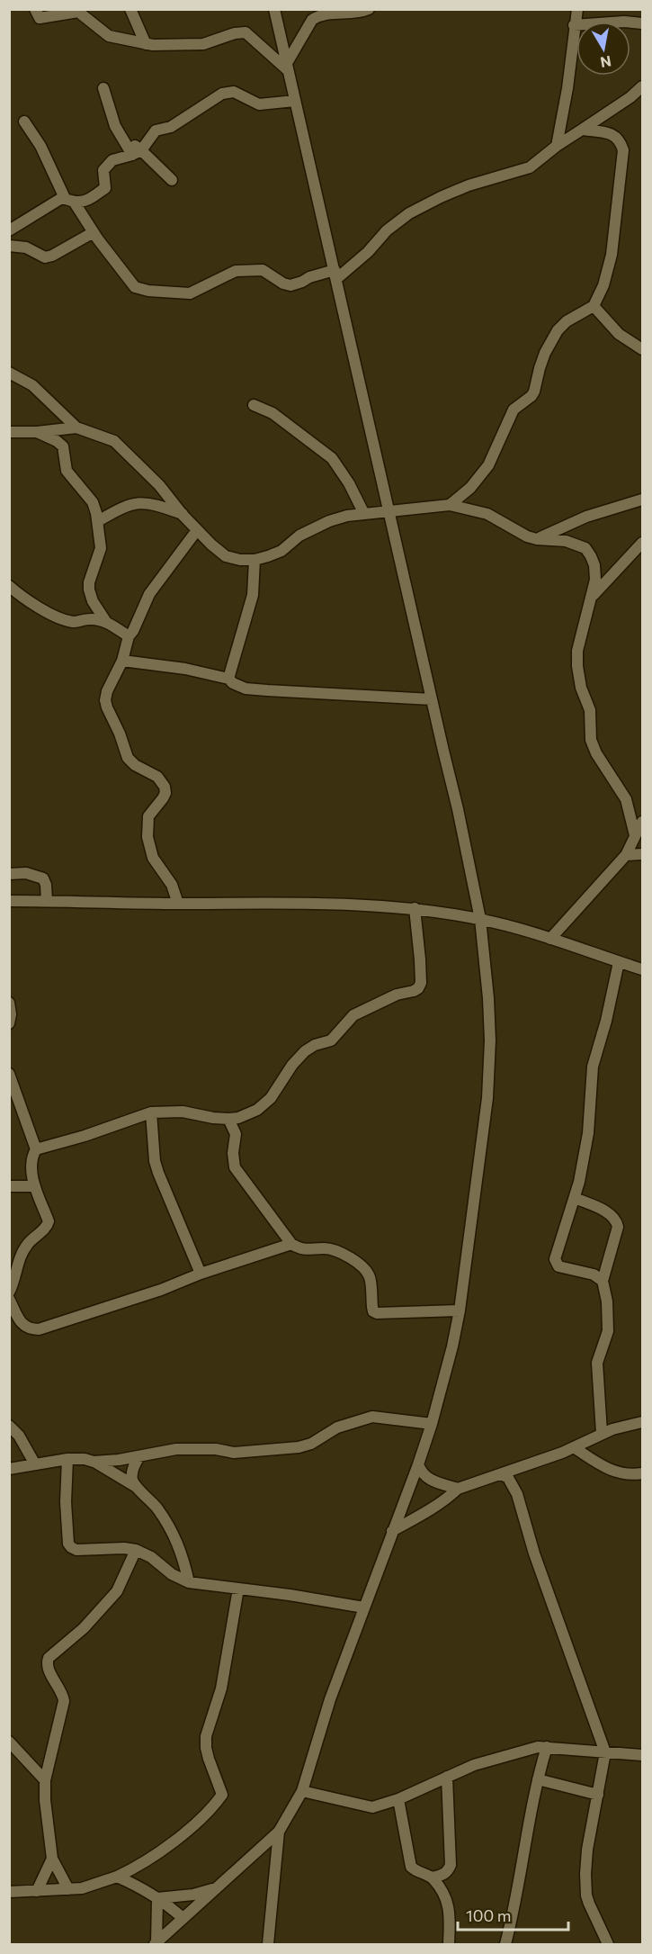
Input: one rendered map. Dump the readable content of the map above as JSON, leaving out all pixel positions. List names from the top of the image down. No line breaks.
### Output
{"scale_bar":"100 m","north":"bottom"}
